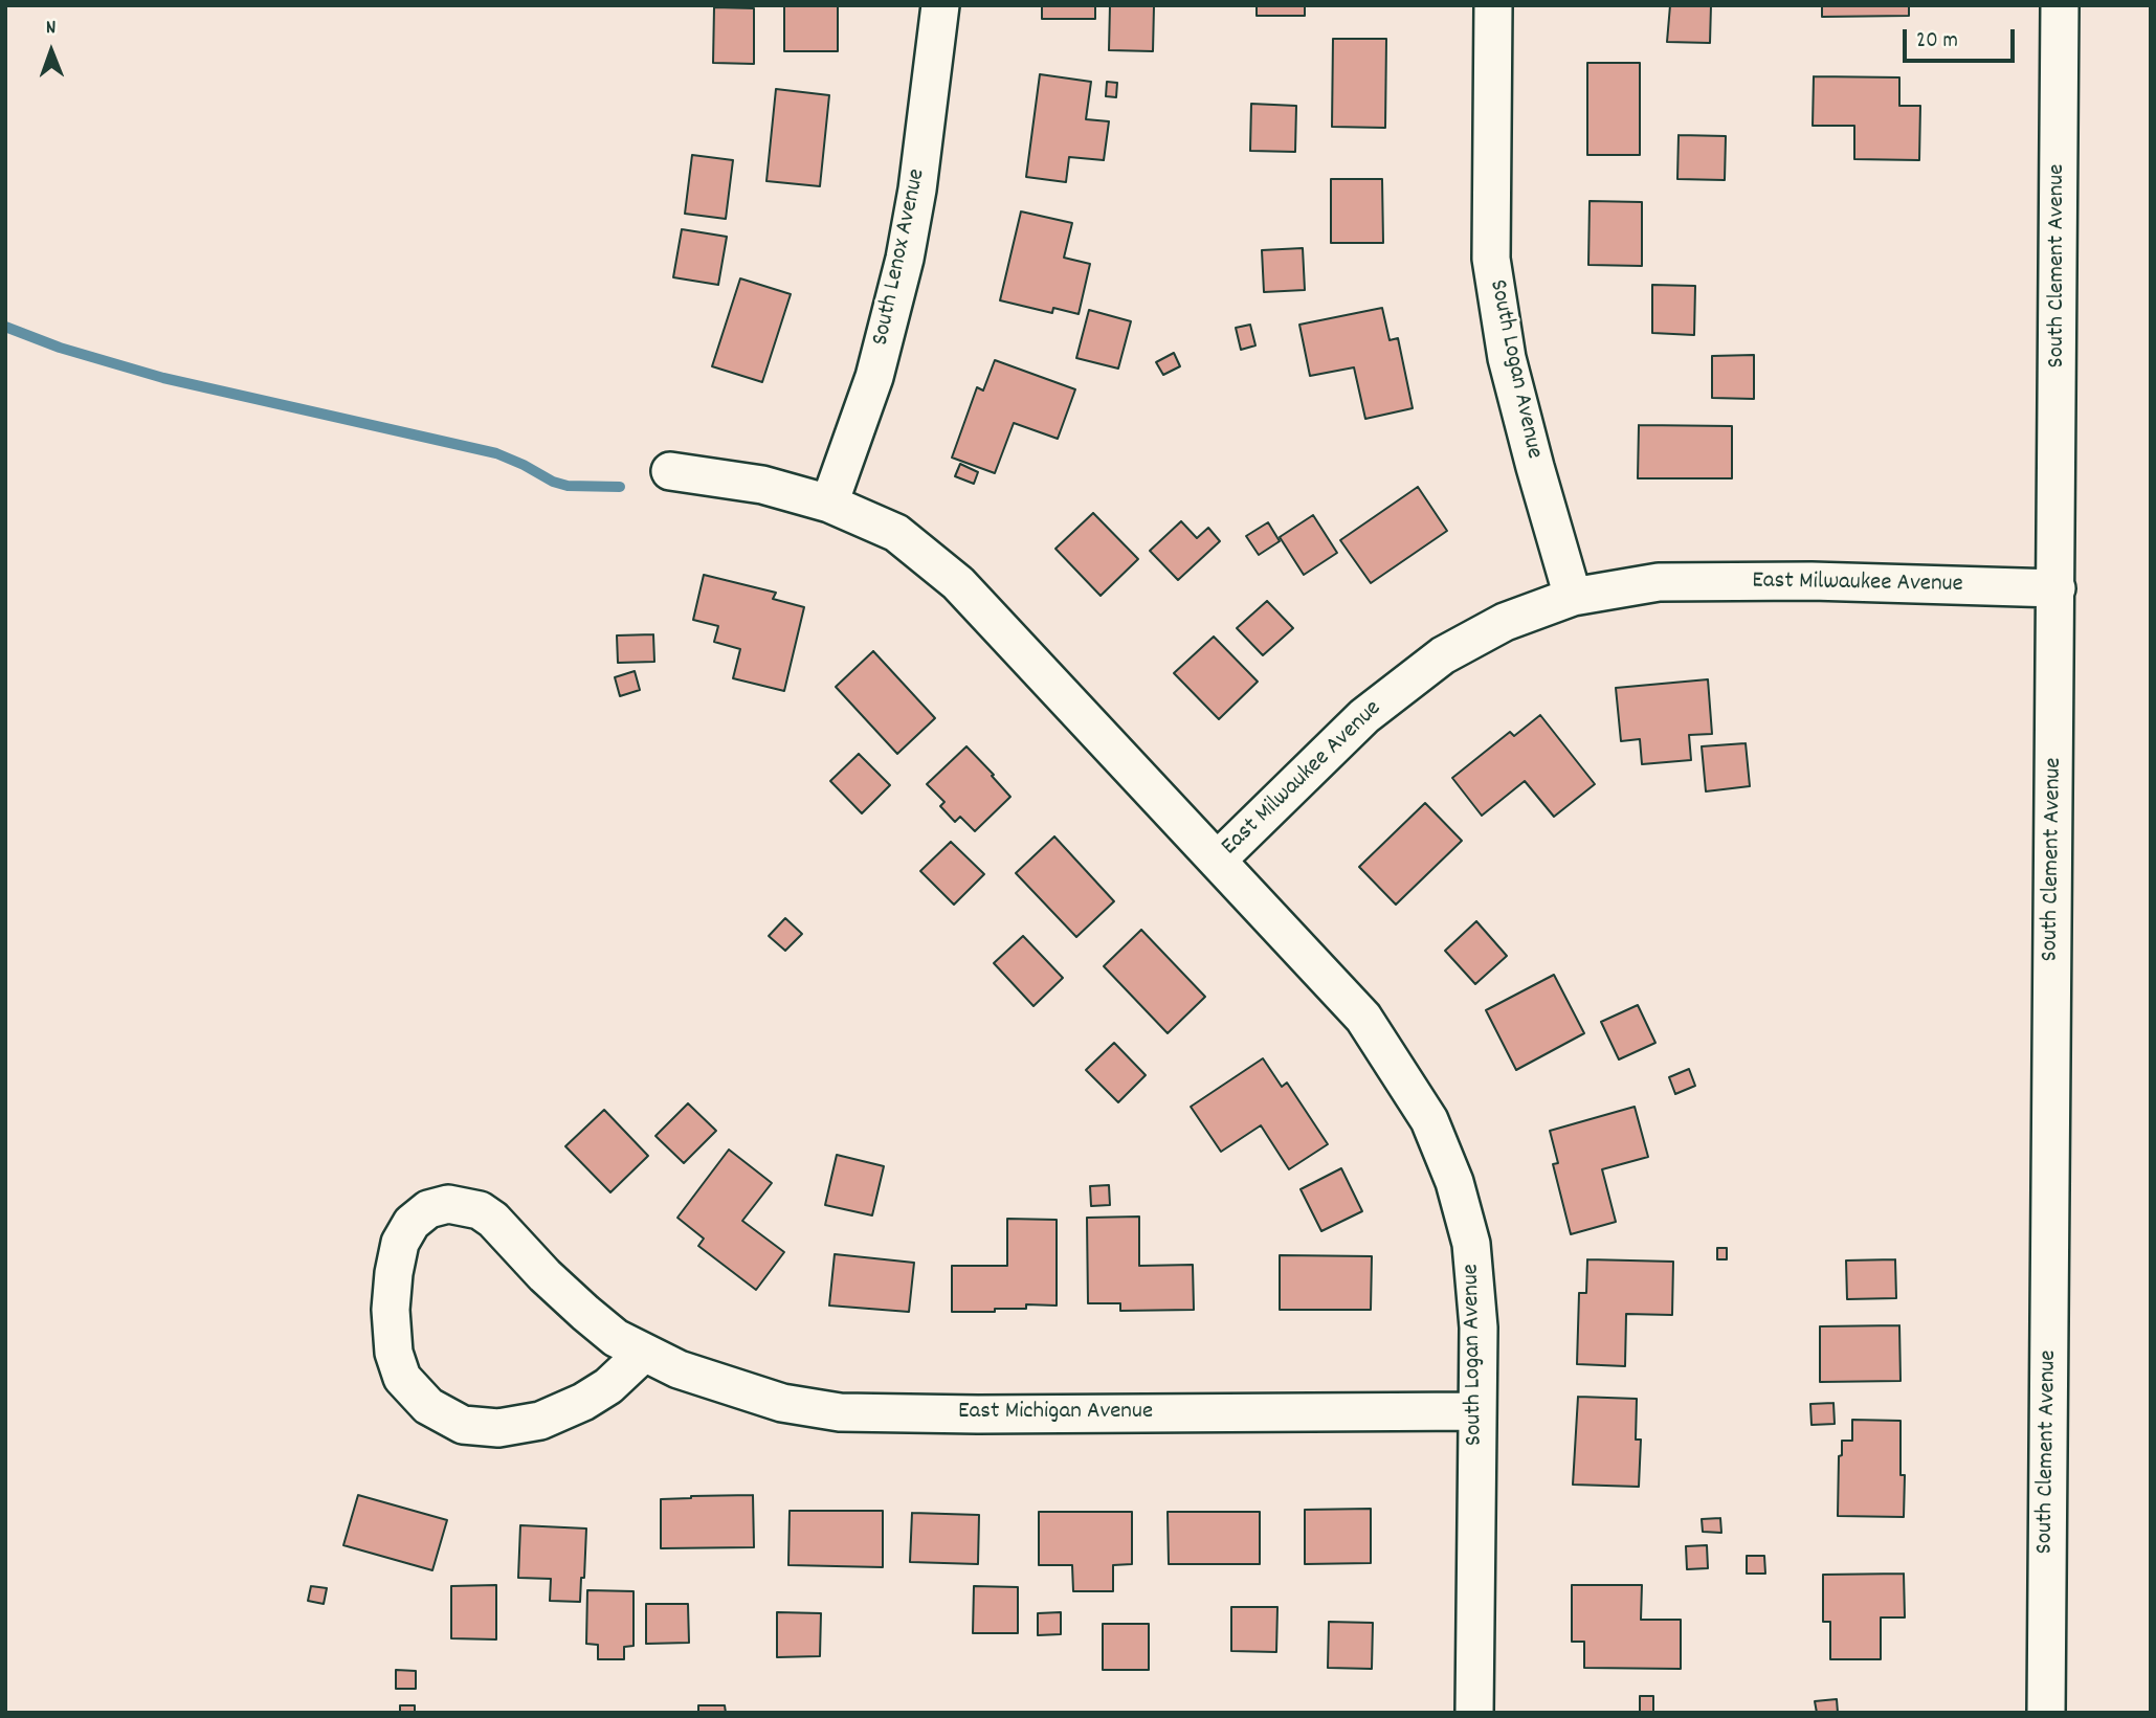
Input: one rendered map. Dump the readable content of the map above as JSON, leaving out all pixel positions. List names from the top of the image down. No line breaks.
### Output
{"streets":{"street":["South Lenox Avenue","South Clement Avenue","South Logan Avenue","East Milwaukee Avenue","East Michigan Avenue"]},"crossings":[["South Lenox Avenue","East Milwaukee Avenue"],["South Clement Avenue","East Milwaukee Avenue"],["South Logan Avenue","East Milwaukee Avenue"],["South Logan Avenue","East Michigan Avenue"]],"scale_bar":"20 m","north":"top"}
